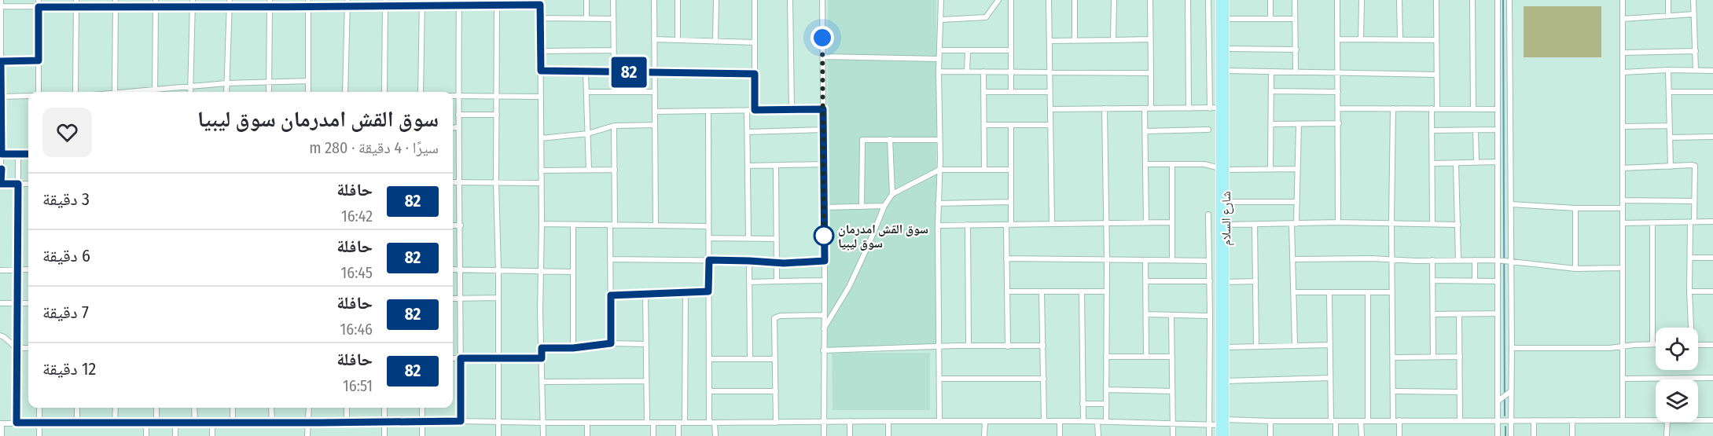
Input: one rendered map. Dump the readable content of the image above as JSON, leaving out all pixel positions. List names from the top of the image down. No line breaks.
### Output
{"streets":{"main road":["شارع السلام"]},"places":["سوق القش امدرمان سوق ليبيا"],"lines":["bus line 82"],"page":{"on_map":"82","heading":["سوق القش امدرمان سوق ليبيا","سيرًا · 4 دقيقة · 280 m"],"list":[{"mark":"82","name":"حافلة","note":"16:42","value":"3 دقيقة"},{"mark":"82","name":"حافلة","note":"16:45","value":"6 دقيقة"},{"mark":"82","name":"حافلة","note":"16:46","value":"7 دقيقة"},{"mark":"82","name":"حافلة","note":"16:51","value":"12 دقيقة"}]}}
